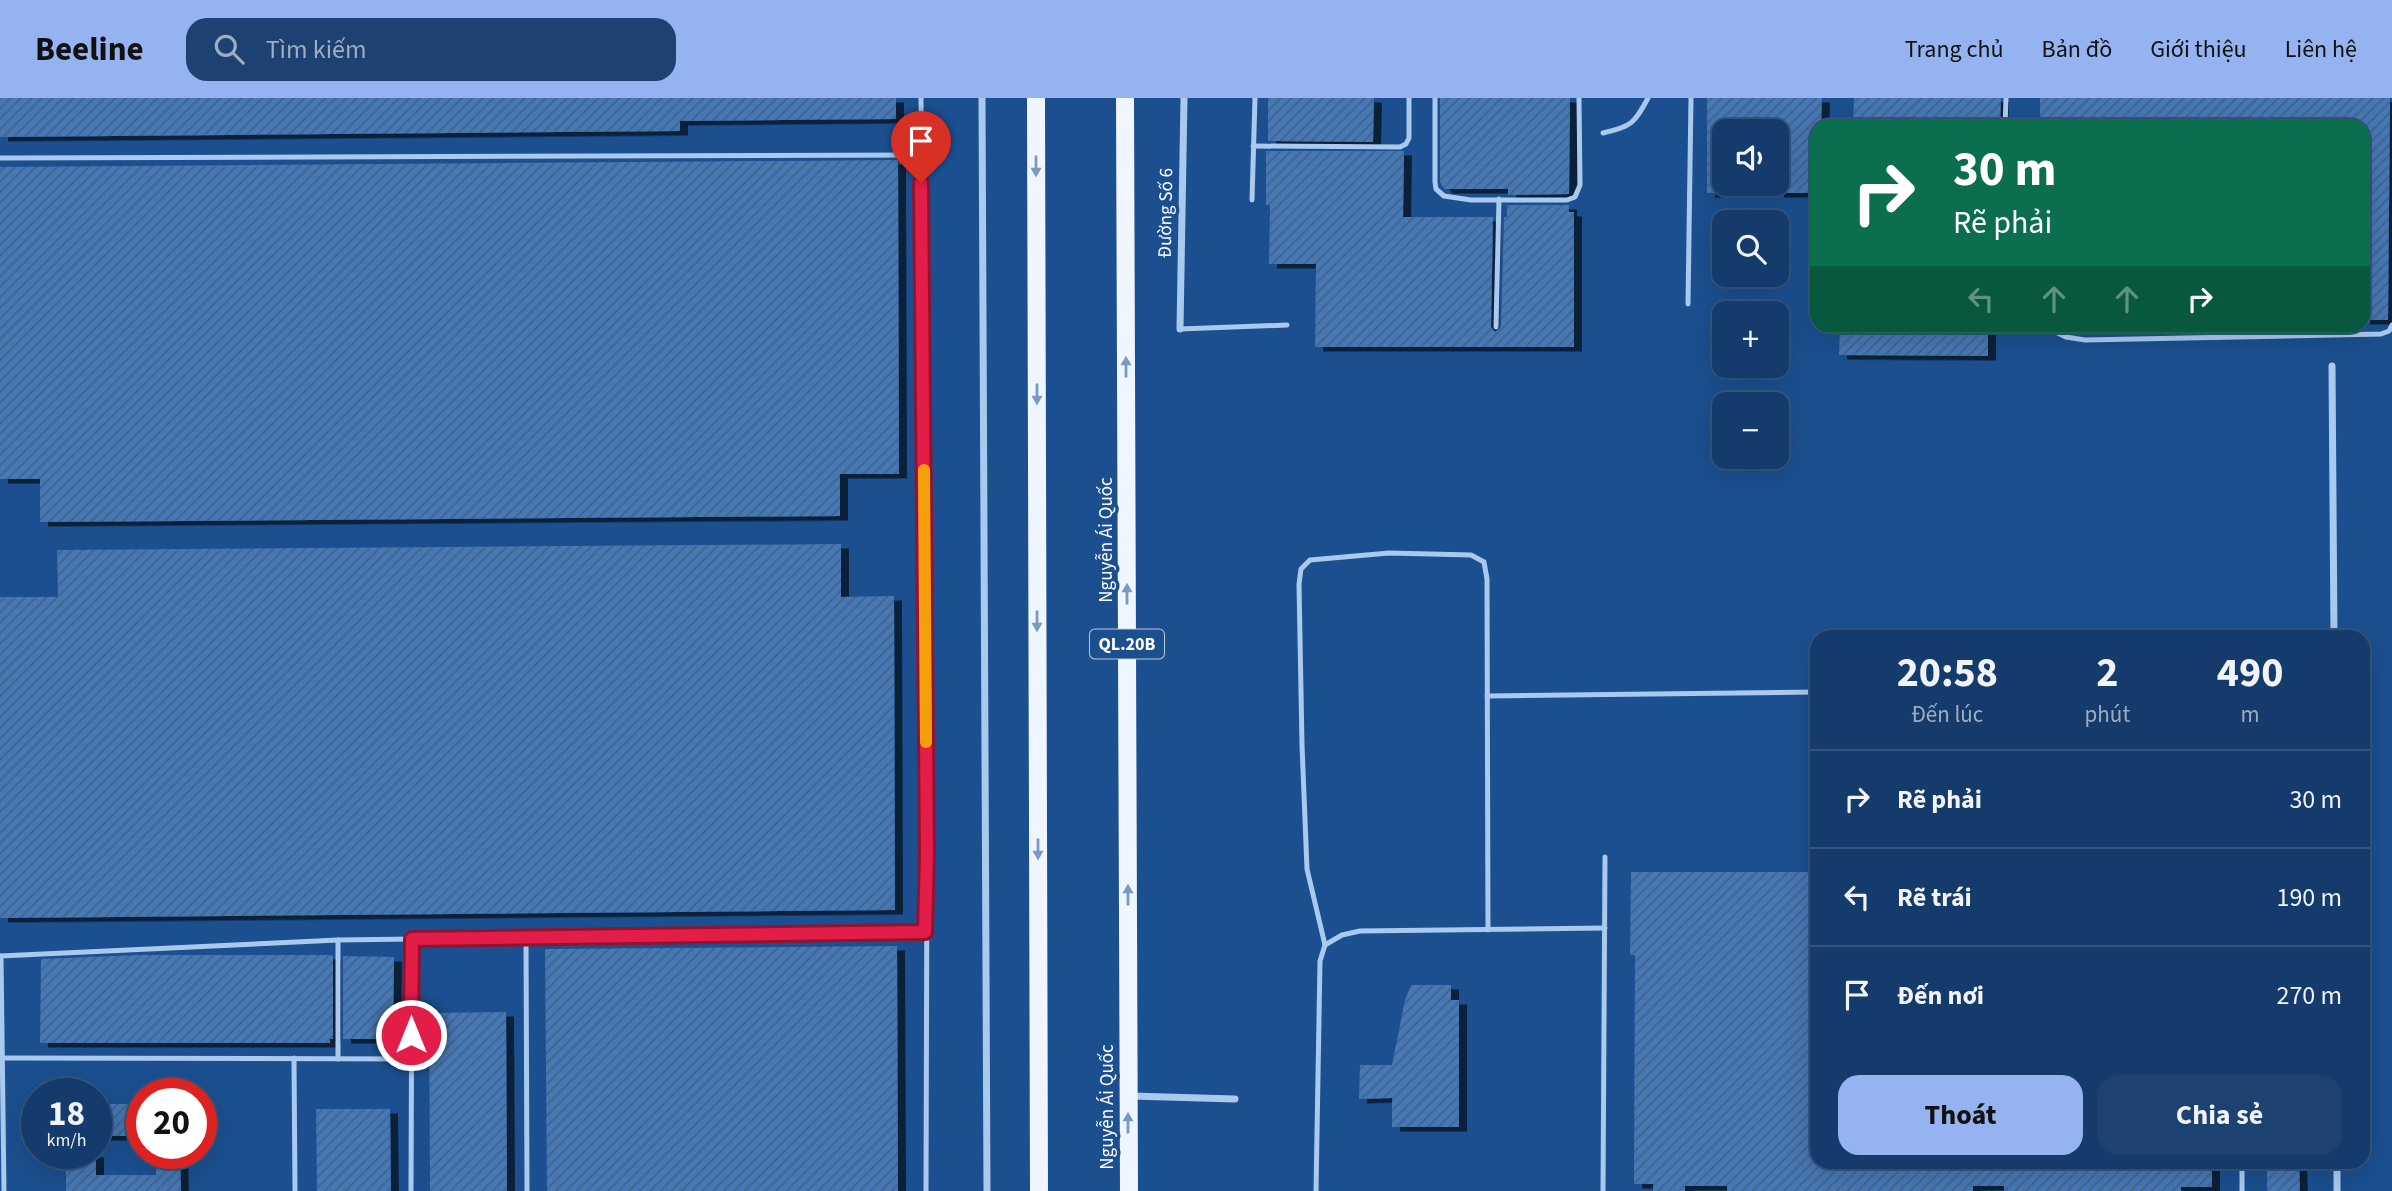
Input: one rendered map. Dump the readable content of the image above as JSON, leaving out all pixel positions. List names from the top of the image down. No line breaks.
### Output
{"streets":{"main road":["Nguyễn Ái Quốc","QL.20B"],"street":["Đường Số 6"]},"page":{"header":"Beeline","search":"Tìm kiếm","nav":["Trang chủ","Bản đồ","Giới thiệu","Liên hệ"],"map_buttons":["+","−"],"turn":["30 m","Rẽ phải"],"eta":["20:58","Đến lúc","2","phút","490","m"],"list":[{"name":"Rẽ phải","value":"30 m"},{"name":"Rẽ trái","value":"190 m"},{"name":"Đến nơi","value":"270 m"}],"buttons":["Thoát","Chia sẻ"],"speed":"18 km/h","limit":"20"}}
